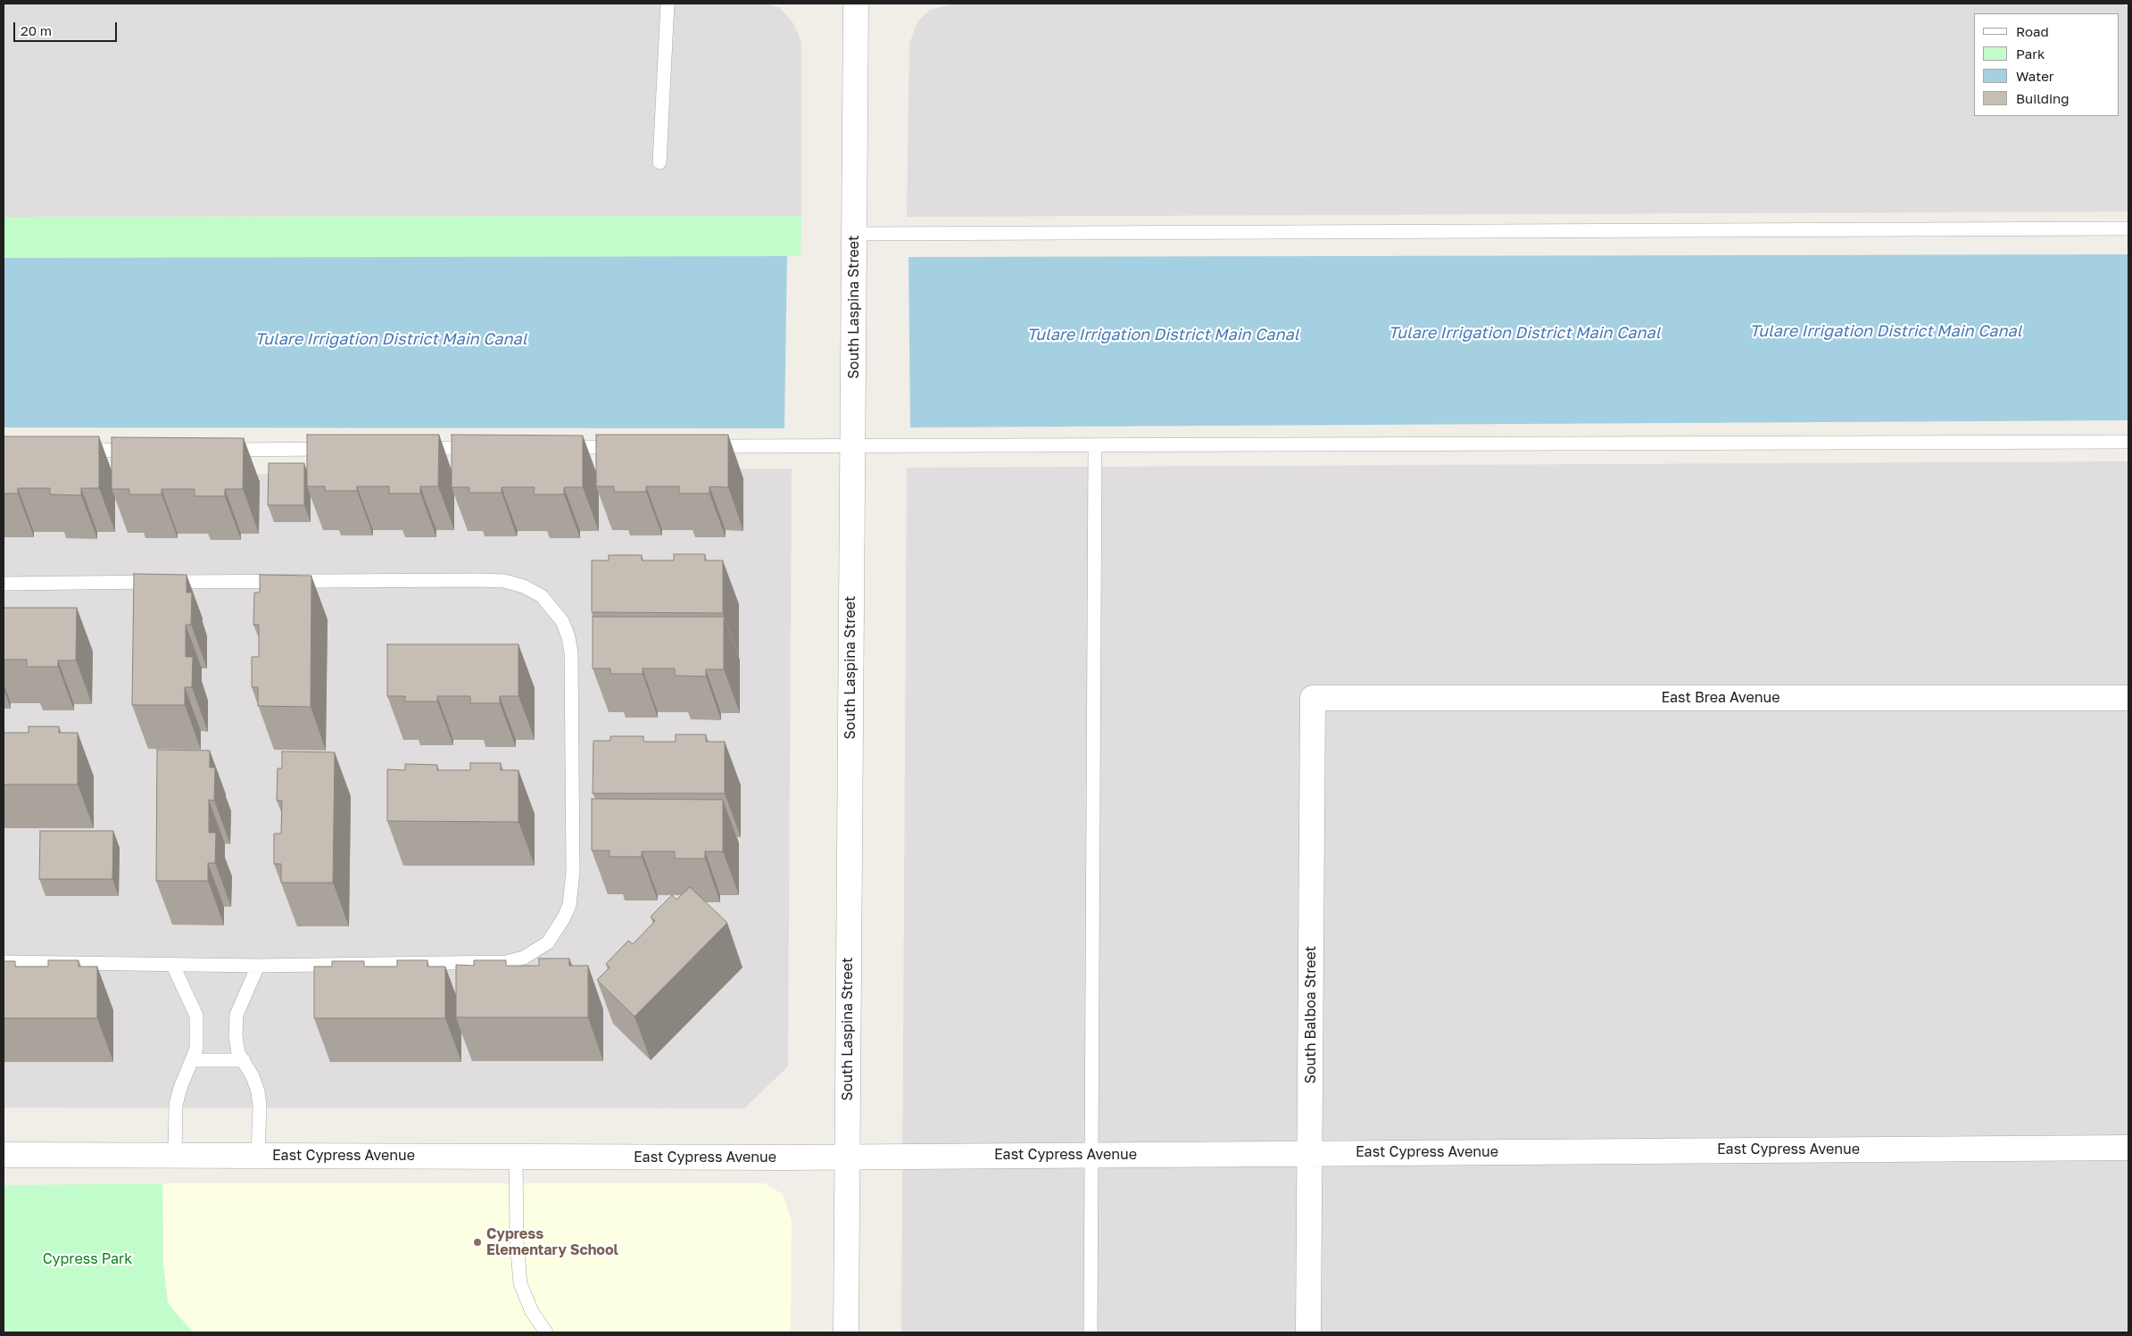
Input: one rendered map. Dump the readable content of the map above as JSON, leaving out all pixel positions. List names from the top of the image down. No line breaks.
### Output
{"streets":{"street":["South Laspina Street","East Brea Avenue","South Balboa Street","East Cypress Avenue"]},"crossings":[["South Laspina Street","East Cypress Avenue"],["East Brea Avenue","South Balboa Street"],["South Balboa Street","East Cypress Avenue"]],"water":["Tulare Irrigation District Main Canal"],"parks":["Cypress Park"],"places":["Cypress Elementary School"],"legend":["Road","Park","Water","Building"],"scale_bar":"20 m"}
